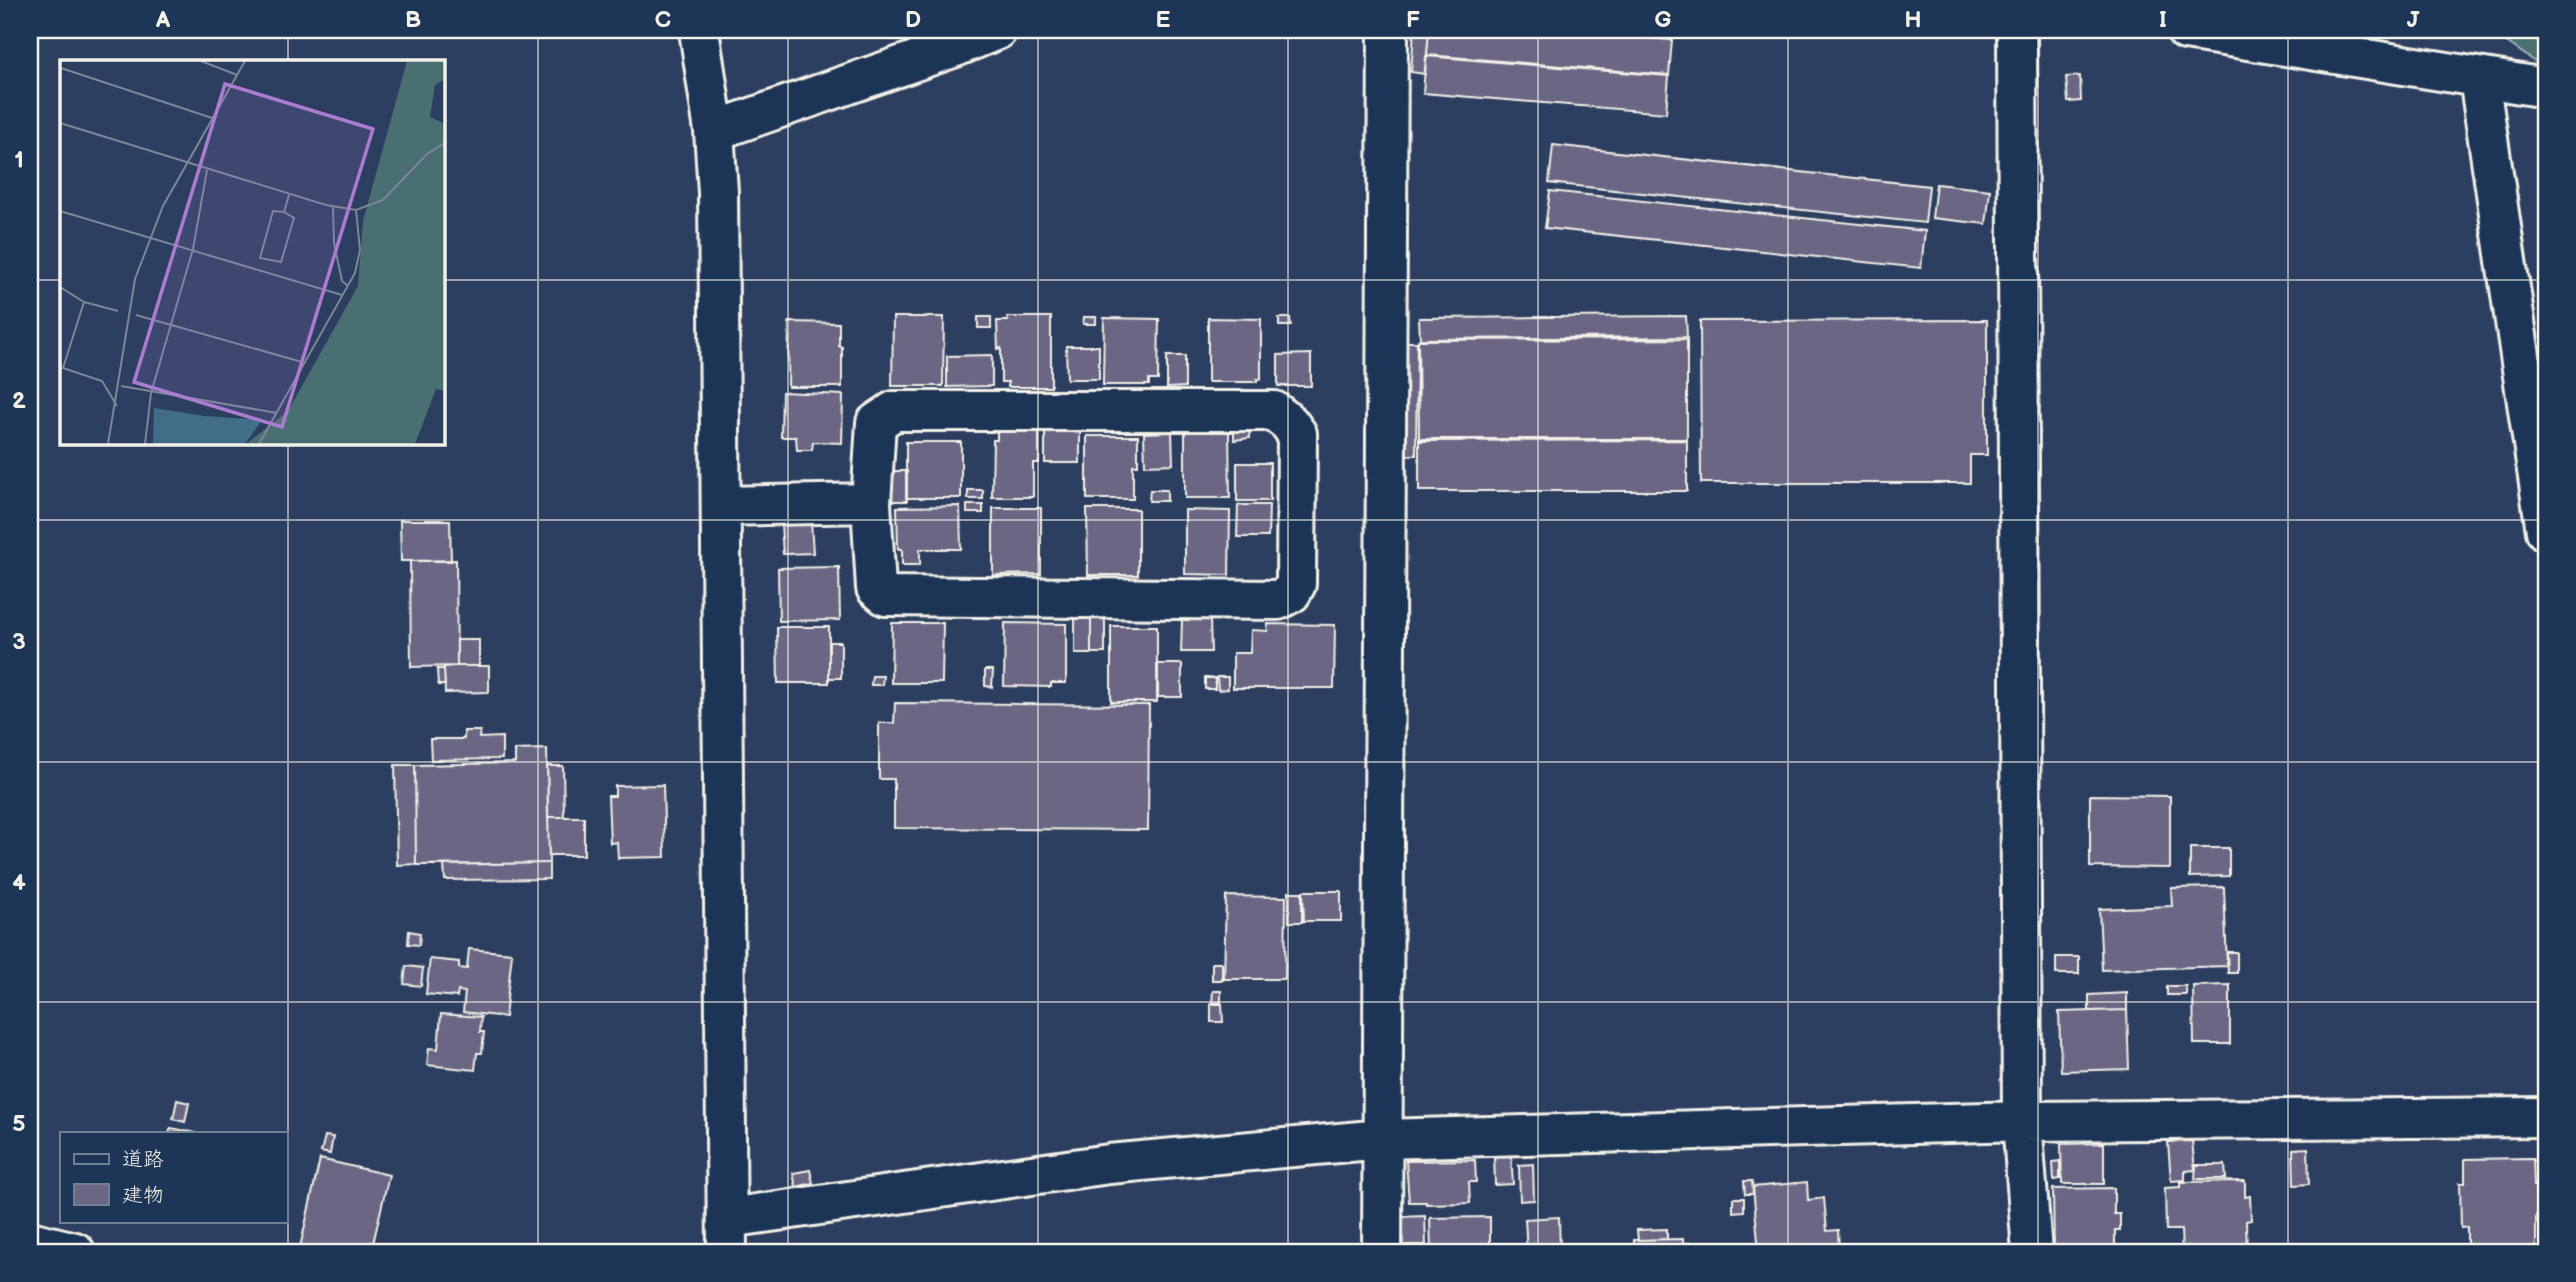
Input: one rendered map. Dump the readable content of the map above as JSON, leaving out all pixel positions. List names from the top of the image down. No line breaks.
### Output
{"legend":["道路","建物"],"grid":{"columns":["A","B","C","D","E","F","G","H","I","J"],"rows":["1","2","3","4","5"]}}
